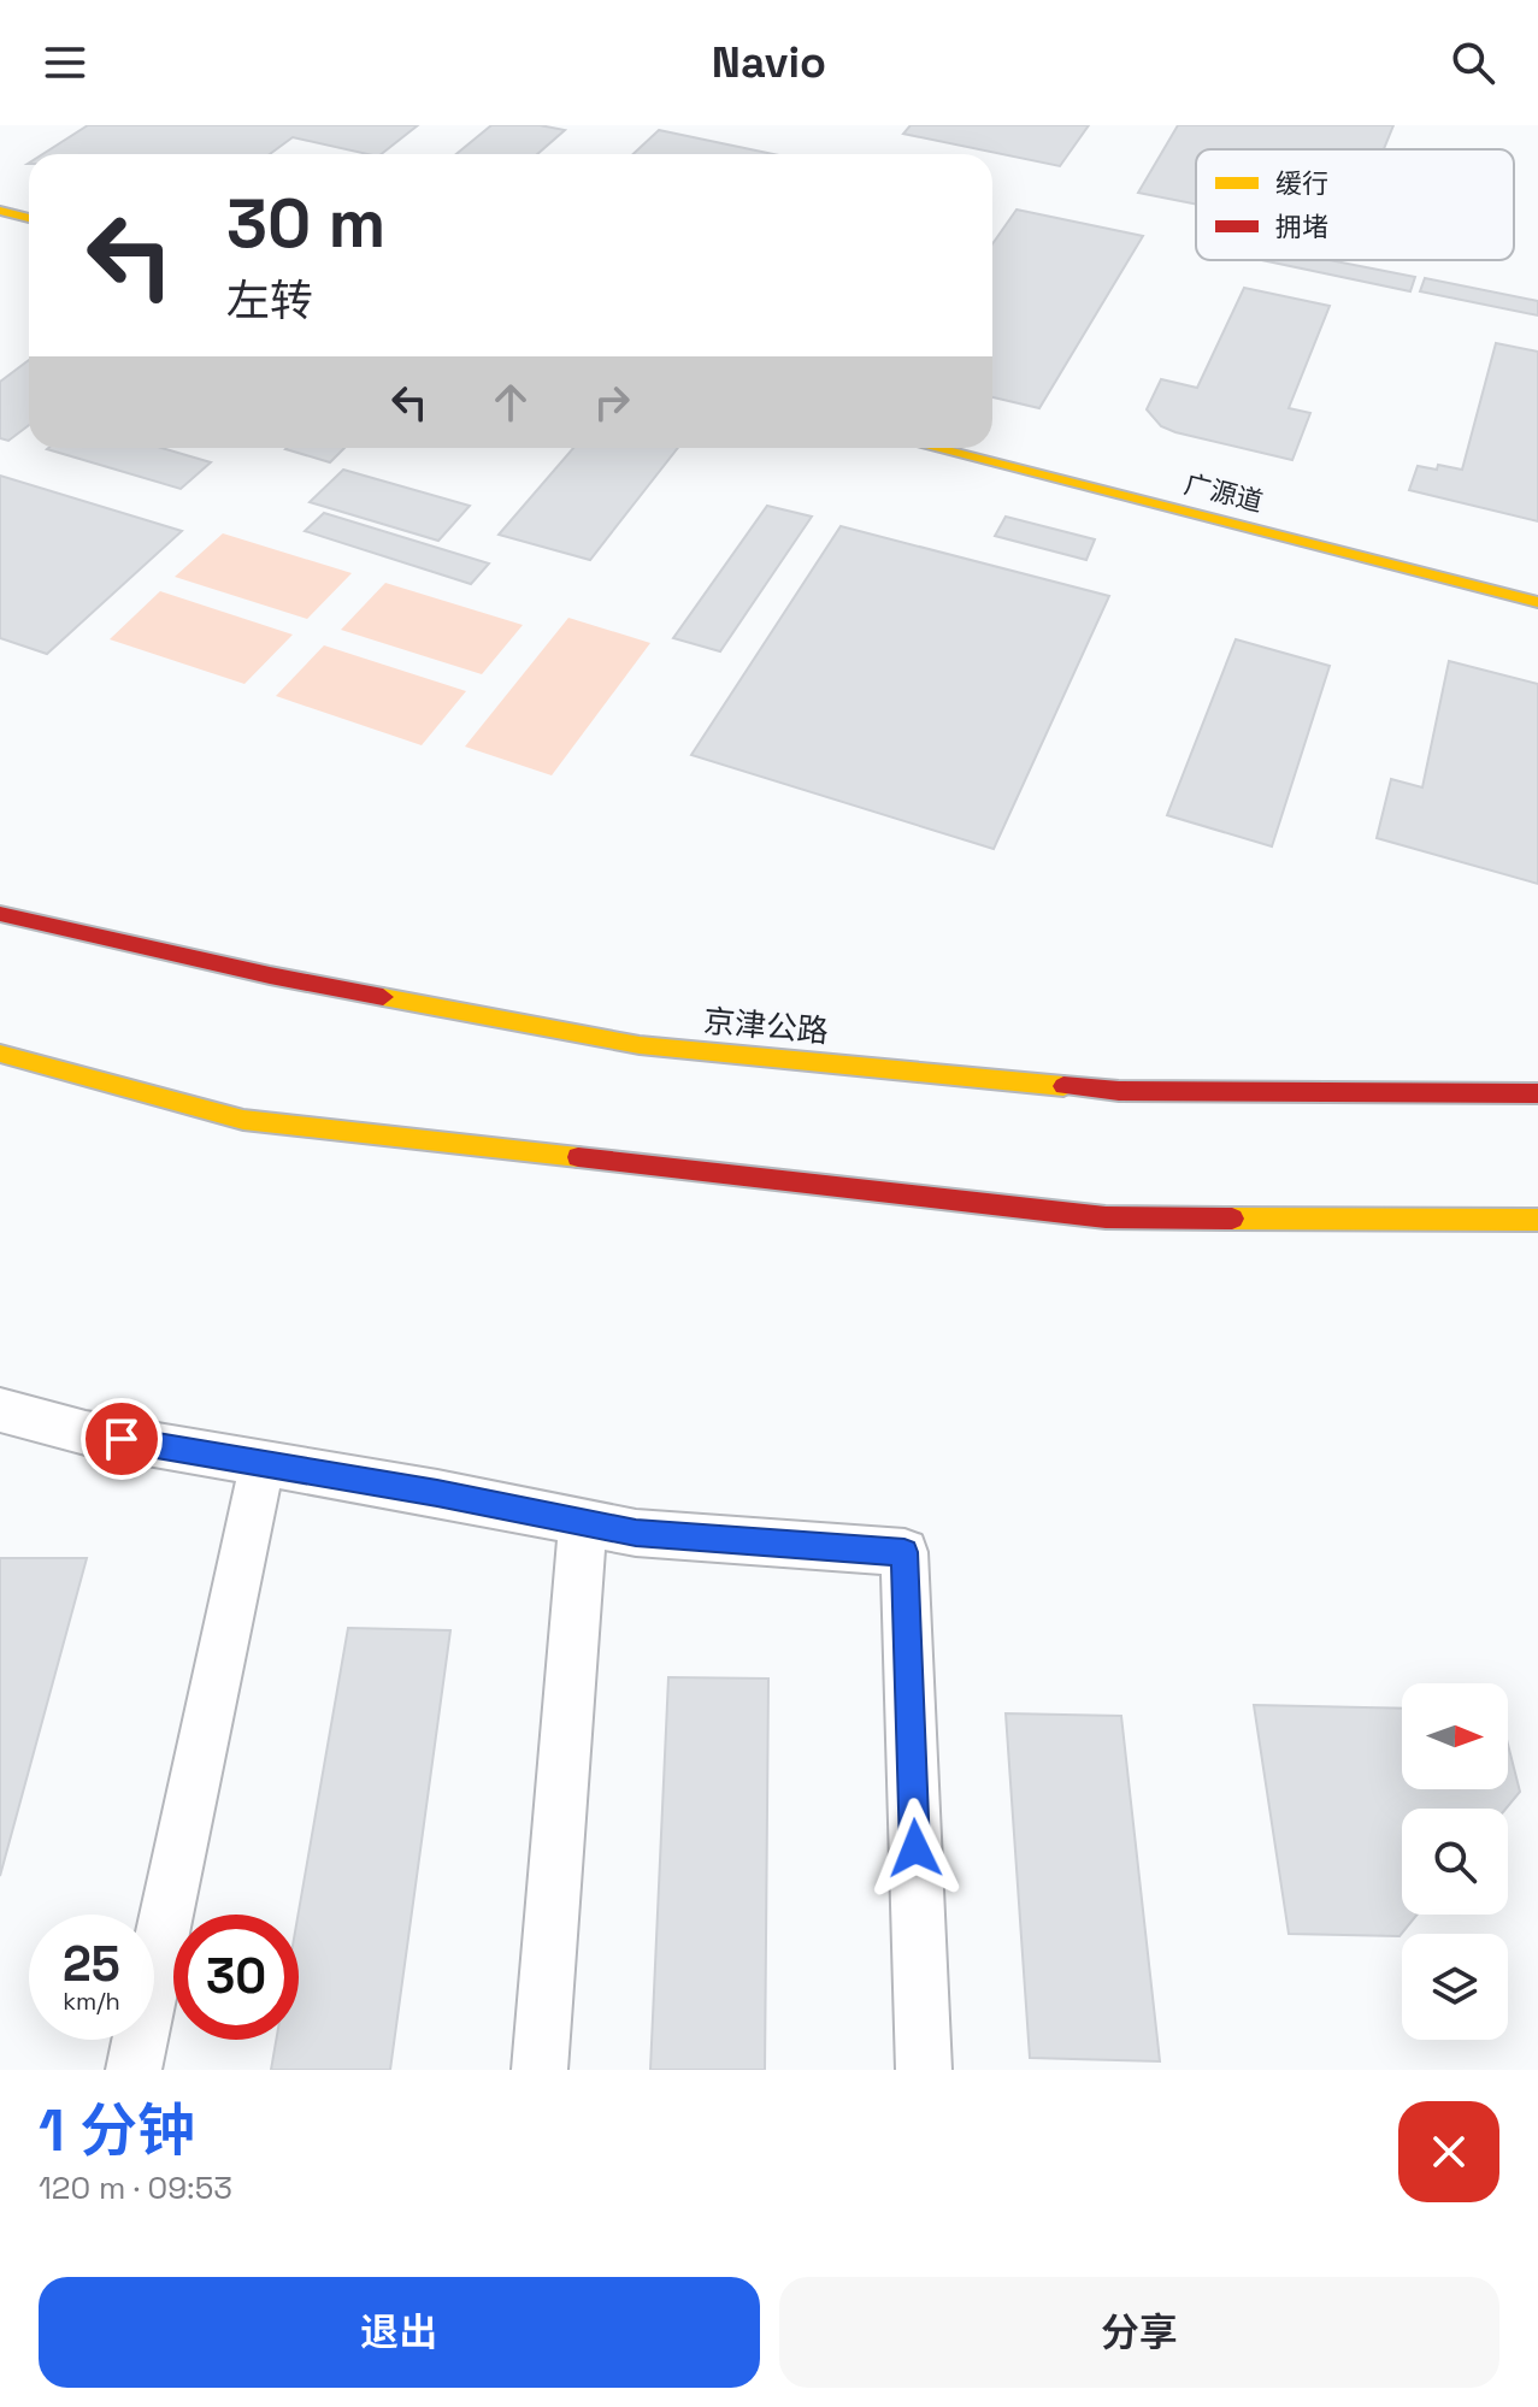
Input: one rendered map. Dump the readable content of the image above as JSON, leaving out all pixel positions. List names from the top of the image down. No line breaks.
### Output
{"streets":{"main road":["广源道","京津公路"]},"legend":["缓行","拥堵"],"north":"right","page":{"header":"Navio","turn":["30 m","左转"],"speed":"25 km/h","limit":"30","heading":["1 分钟","120 m · 09:53"],"buttons":["退出","分享"]}}
